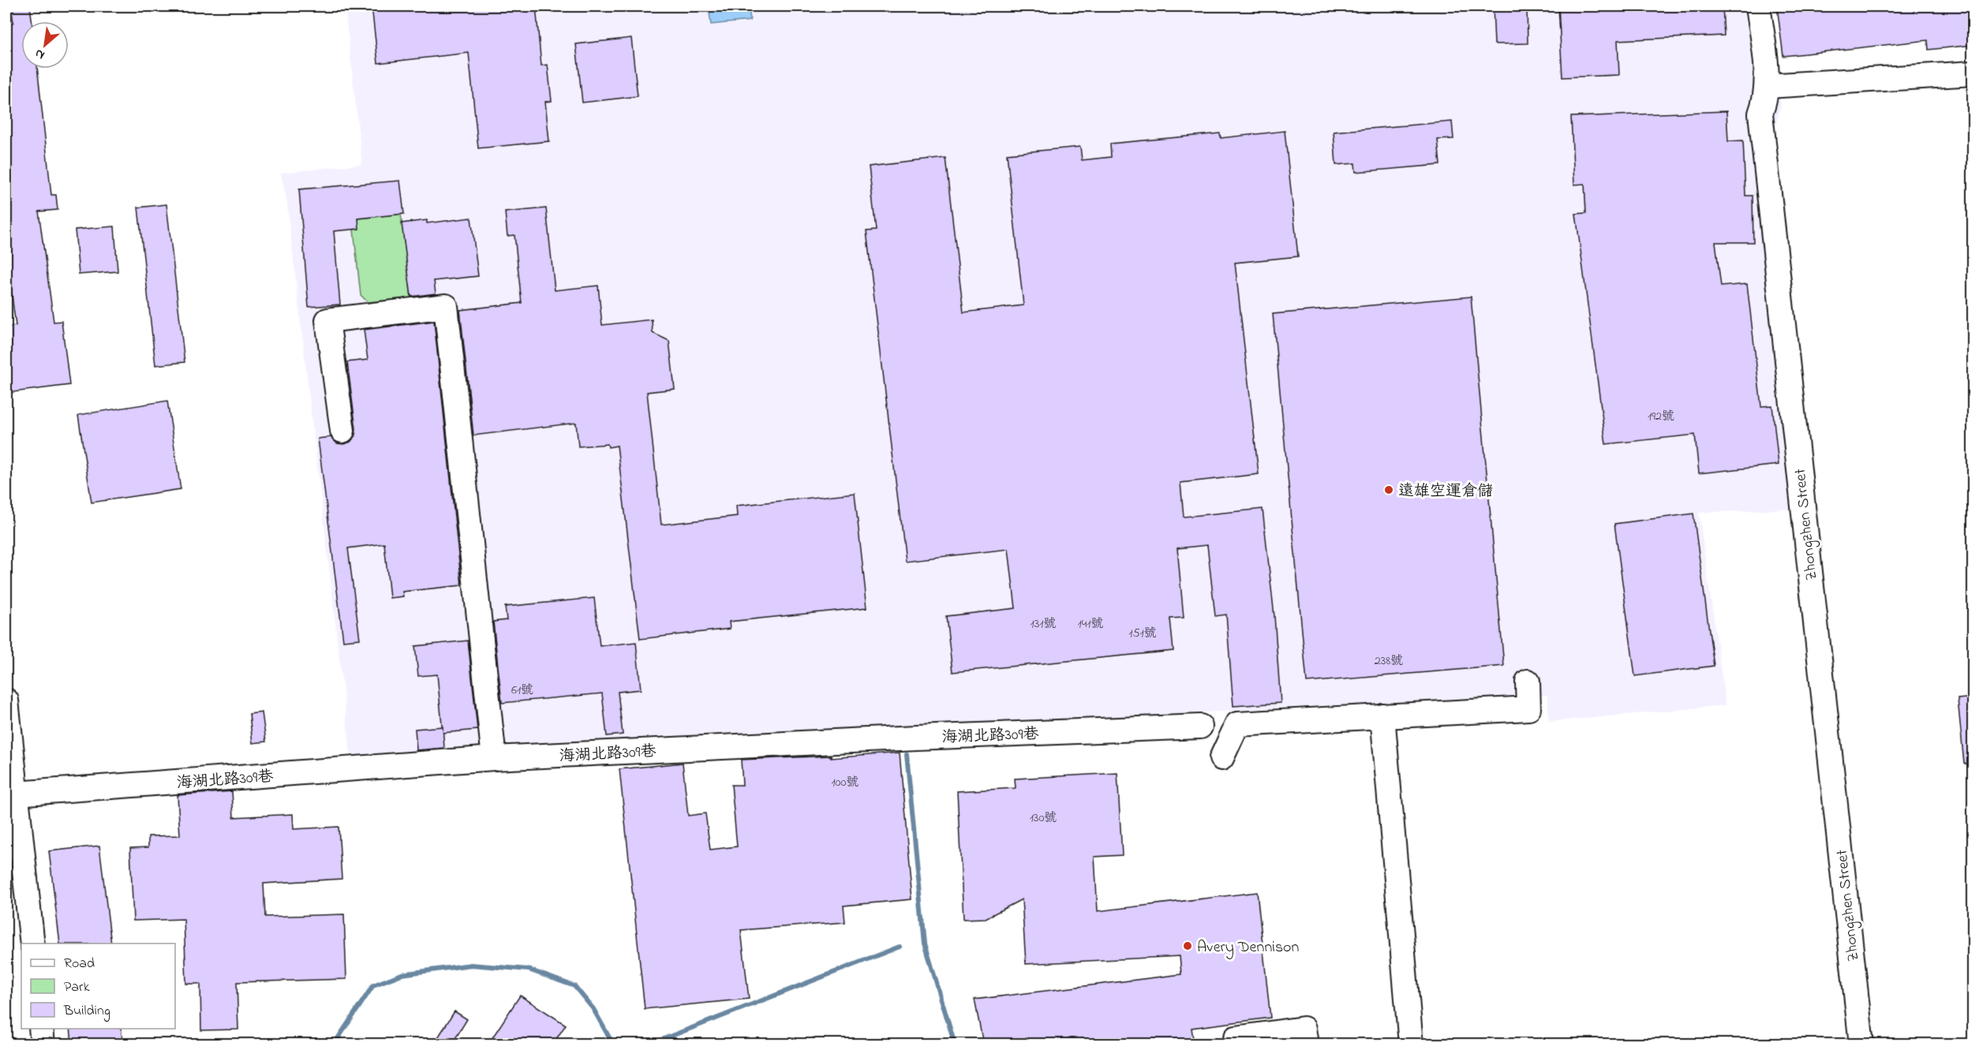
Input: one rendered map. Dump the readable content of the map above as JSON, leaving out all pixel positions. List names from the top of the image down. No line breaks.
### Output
{"streets":{"street":["Zhongzhen Street","海湖北路309巷"]},"places":["遠雄空運倉儲","Avery Dennison"],"house_numbers":["192號","131號","141號","151號","238號","61號","100號","130號"],"legend":["Road","Park","Building"],"north":"bottom left"}
